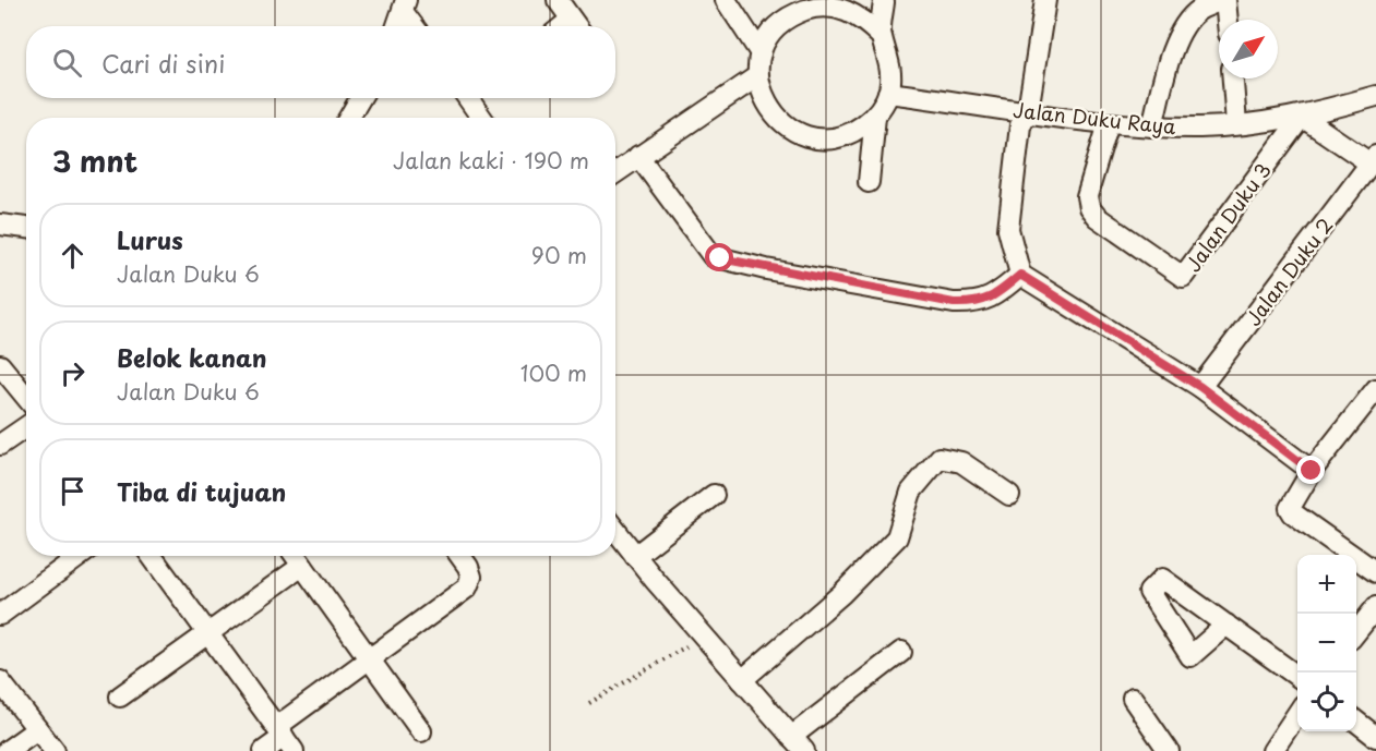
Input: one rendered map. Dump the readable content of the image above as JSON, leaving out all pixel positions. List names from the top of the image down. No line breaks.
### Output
{"streets":{"street":["Jalan Duku Raya","Jalan Duku 3","Jalan Duku 2"]},"crossings":[["Jalan Duku Raya","Jalan Duku 3"]],"north":"top right","page":{"search":"Cari di sini","heading":["3 mnt","Jalan kaki · 190 m"],"list":[["Lurus","Jalan Duku 6","90 m"],["Belok kanan","Jalan Duku 6","100 m"],"Tiba di tujuan"],"map_buttons":["+","−"]}}
